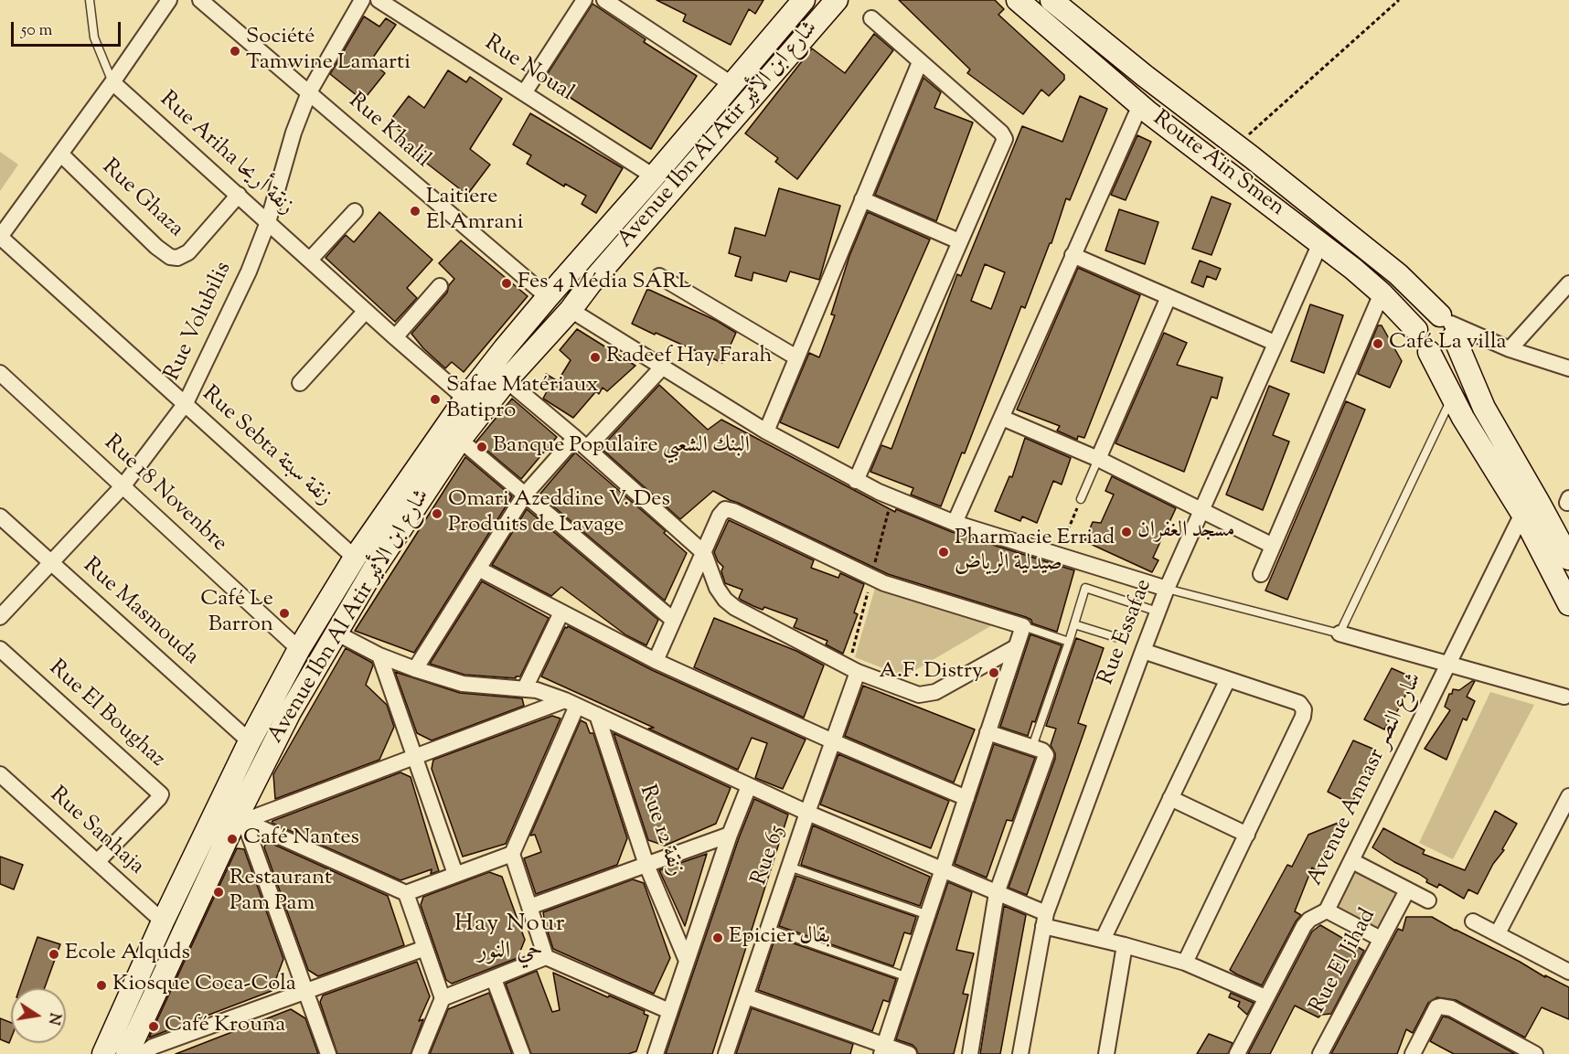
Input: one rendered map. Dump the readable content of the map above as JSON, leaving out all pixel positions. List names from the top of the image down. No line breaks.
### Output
{"streets":{"street":["Rue Noual","Rue Khalil","Avenue Ibn Al Atir شارع ابن الأثير","Rue Ariha زنقة أريحا","Route Aïn Smen","Rue Ghaza","Rue Volubilis","Rue Sebta زنقة سبتة","Rue 18 Novenbre","Rue Masmouda","Rue Essafae","Rue El Boughaz","Avenue Annasr شارع النصر","Rue 12 زنقة","Rue Sanhaja","Rue 65","Rue El Jihad"]},"crossings":[["Rue Noual","Avenue Ibn Al Atir شارع ابن الأثير"],["Rue Khalil","Avenue Ibn Al Atir شارع ابن الأثير"],["Rue Khalil","Rue Volubilis"],["Avenue Ibn Al Atir شارع ابن الأثير","Rue Ariha زنقة أريحا"],["Avenue Ibn Al Atir شارع ابن الأثير","Rue Sebta زنقة سبتة"],["Avenue Ibn Al Atir شارع ابن الأثير","Rue 18 Novenbre"],["Avenue Ibn Al Atir شارع ابن الأثير","Rue Masmouda"],["Avenue Ibn Al Atir شارع ابن الأثير","Rue Sanhaja"],["Rue Ariha زنقة أريحا","Rue Ghaza"],["Rue Ariha زنقة أريحا","Rue Volubilis"],["Route Aïn Smen","Rue Essafae"],["Rue Volubilis","Rue Sebta زنقة سبتة"],["Rue Volubilis","Rue 18 Novenbre"],["Rue Volubilis","Rue Masmouda"],["Rue El Boughaz","Rue Sanhaja"]],"districts":["Hay Nour حي النور"],"places":["Société Tamwine Lamarti","Laitiere El Amrani","Fes 4 Média SARL","Café La villa","Radeef Hay Farah","Safae Matériaux Batipro","Banque Populaire البنك الشعبي","Omari Azeddine V. Des Produits de Lavage","مسجد الغفران","Pharmacie Erriad صيدلية الرياض","Café Le Barron","A.F. Distry","Café Nantes","Restaurant Pam Pam","Epicier بقال","Ecole Alquds","Kiosque Coca-Cola","Café Krouna"],"scale_bar":"50 m","north":"right"}
